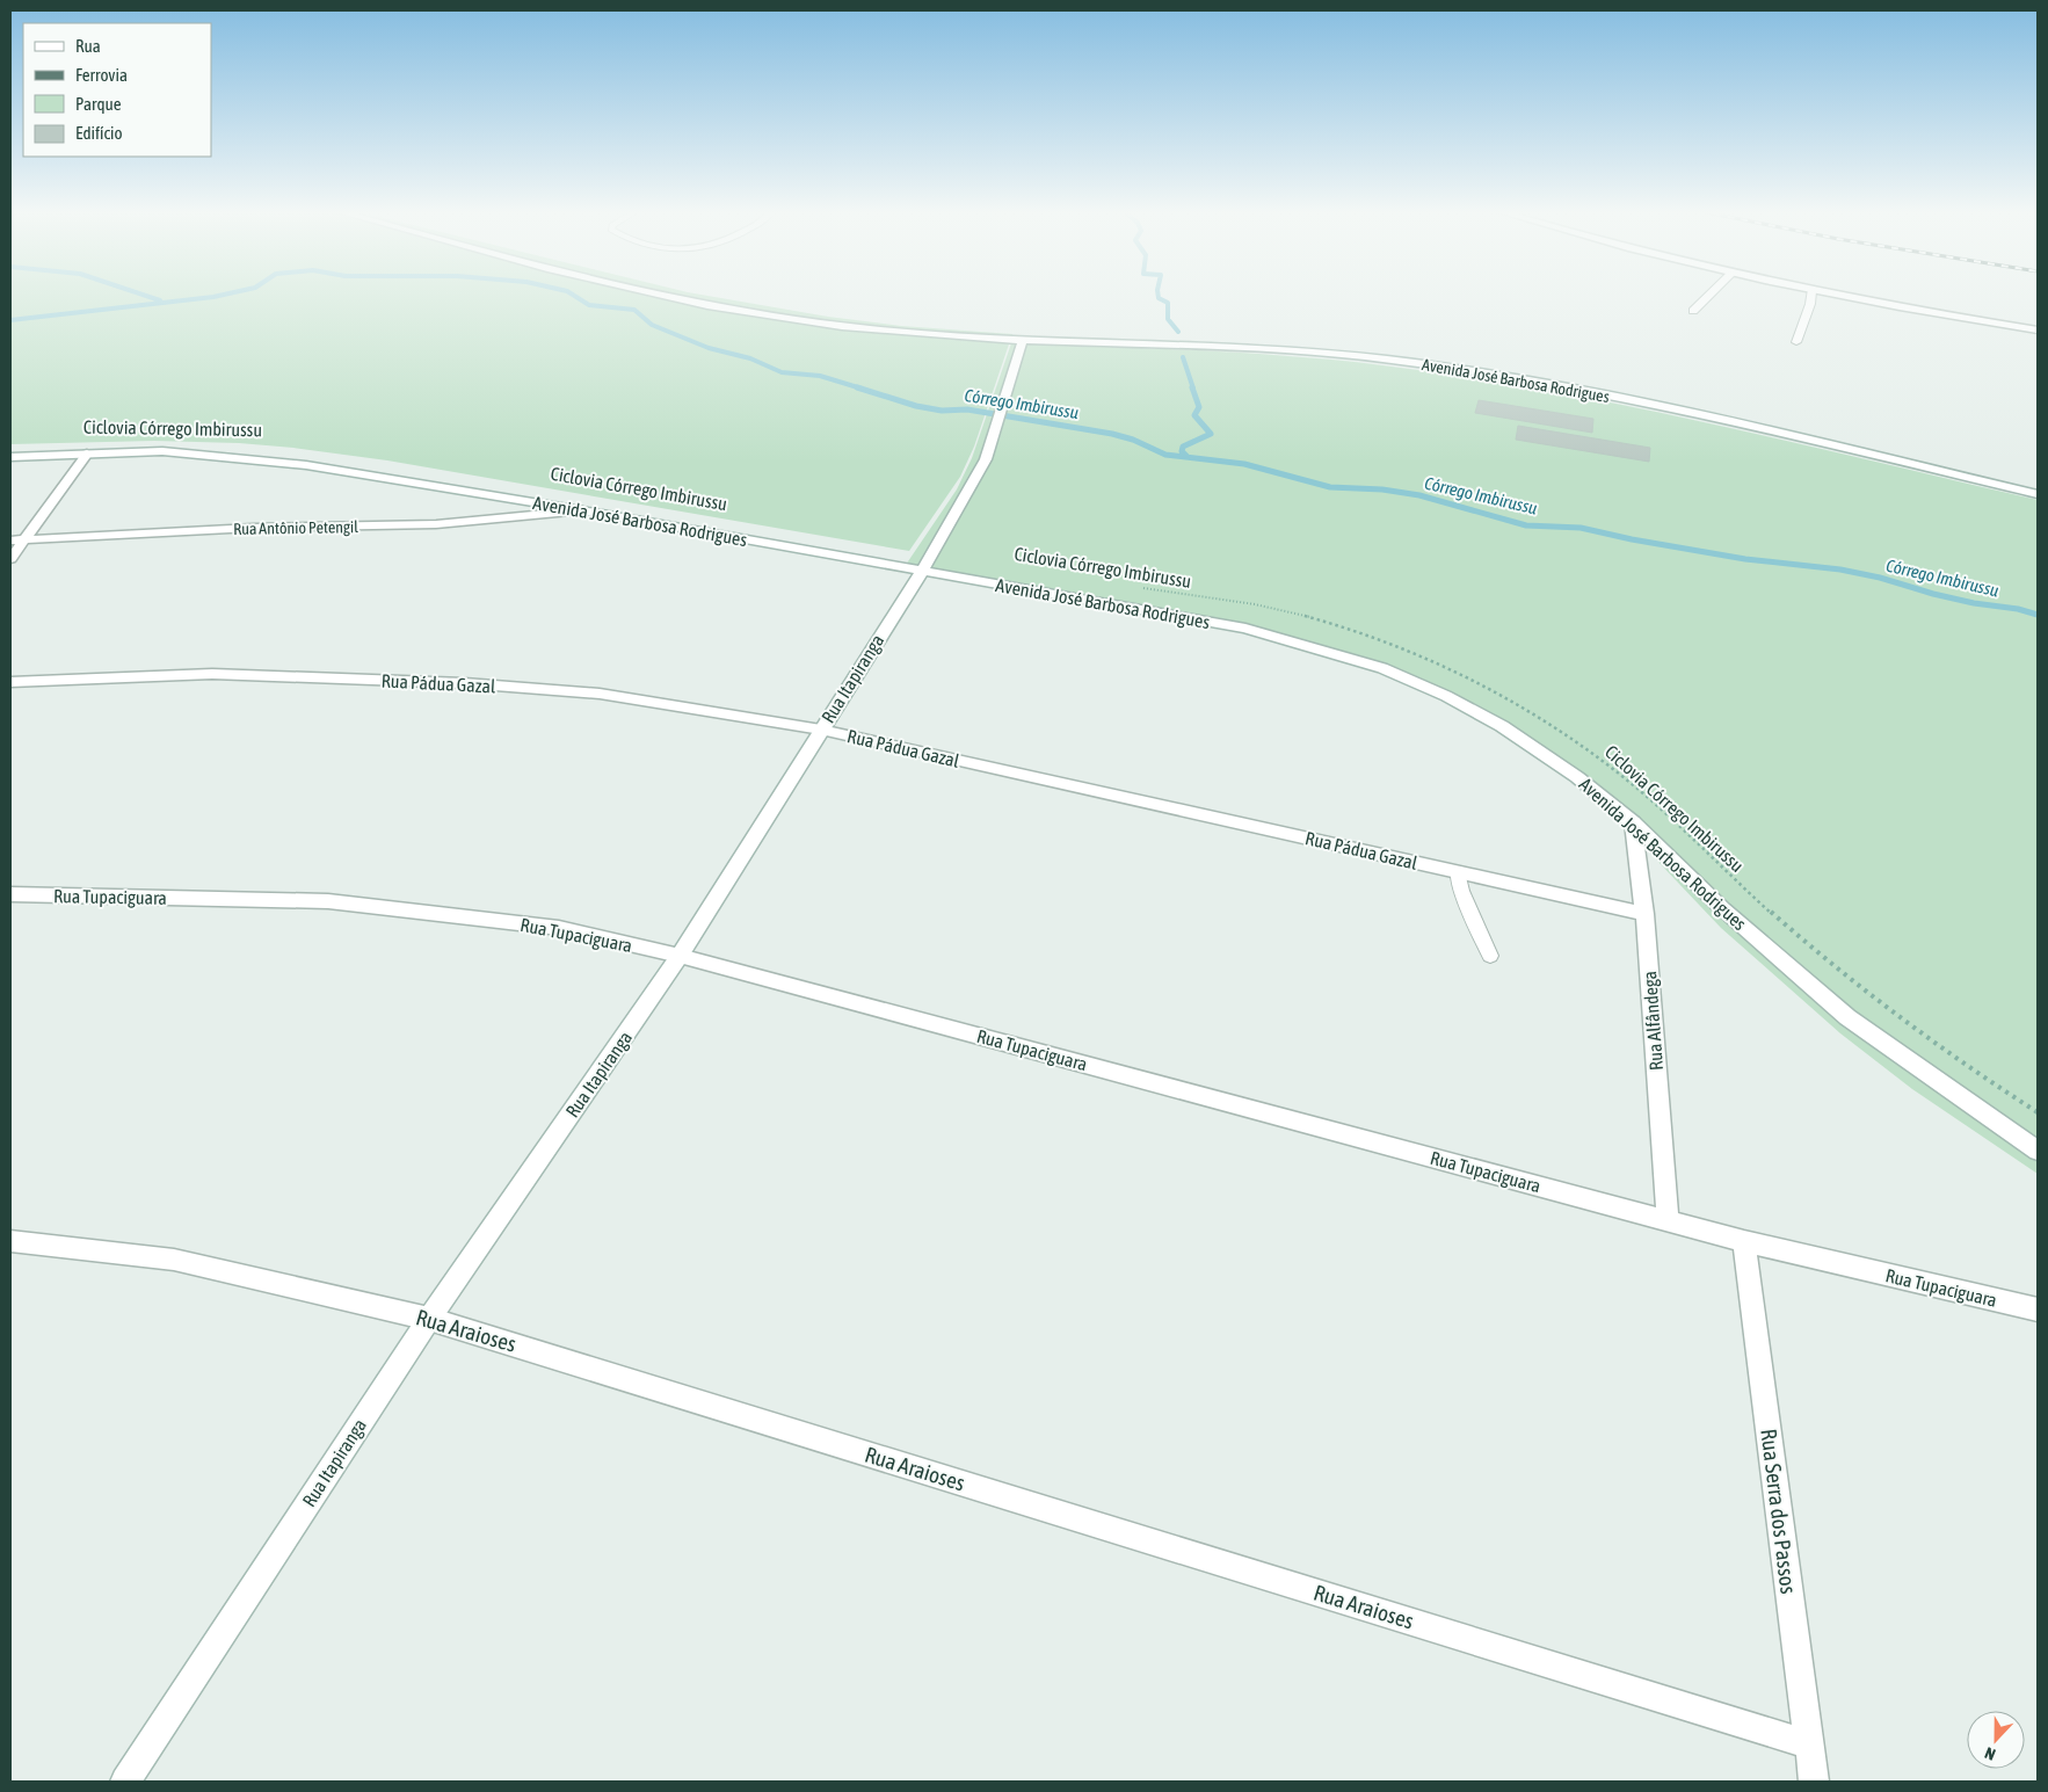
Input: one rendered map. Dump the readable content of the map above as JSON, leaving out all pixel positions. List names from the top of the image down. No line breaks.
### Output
{"streets":{"street":["Avenida José Barbosa Rodrigues","Rua Antônio Petengil","Rua Itapiranga","Rua Pádua Gazal","Rua Tupaciguara","Rua Alfândega","Rua Araioses","Rua Serra dos Passos"],"path":["Ciclovia Córrego Imbirussu"]},"crossings":[["Avenida José Barbosa Rodrigues","Rua Antônio Petengil"],["Avenida José Barbosa Rodrigues","Rua Itapiranga"],["Avenida José Barbosa Rodrigues","Rua Alfândega"],["Rua Itapiranga","Rua Pádua Gazal"],["Rua Itapiranga","Rua Tupaciguara"],["Rua Itapiranga","Rua Araioses"],["Rua Pádua Gazal","Rua Alfândega"],["Rua Tupaciguara","Rua Alfândega"],["Rua Tupaciguara","Rua Serra dos Passos"],["Rua Araioses","Rua Serra dos Passos"]],"water":["Córrego Imbirussu"],"legend":["Rua","Ferrovia","Parque","Edifício"],"north":"bottom"}
